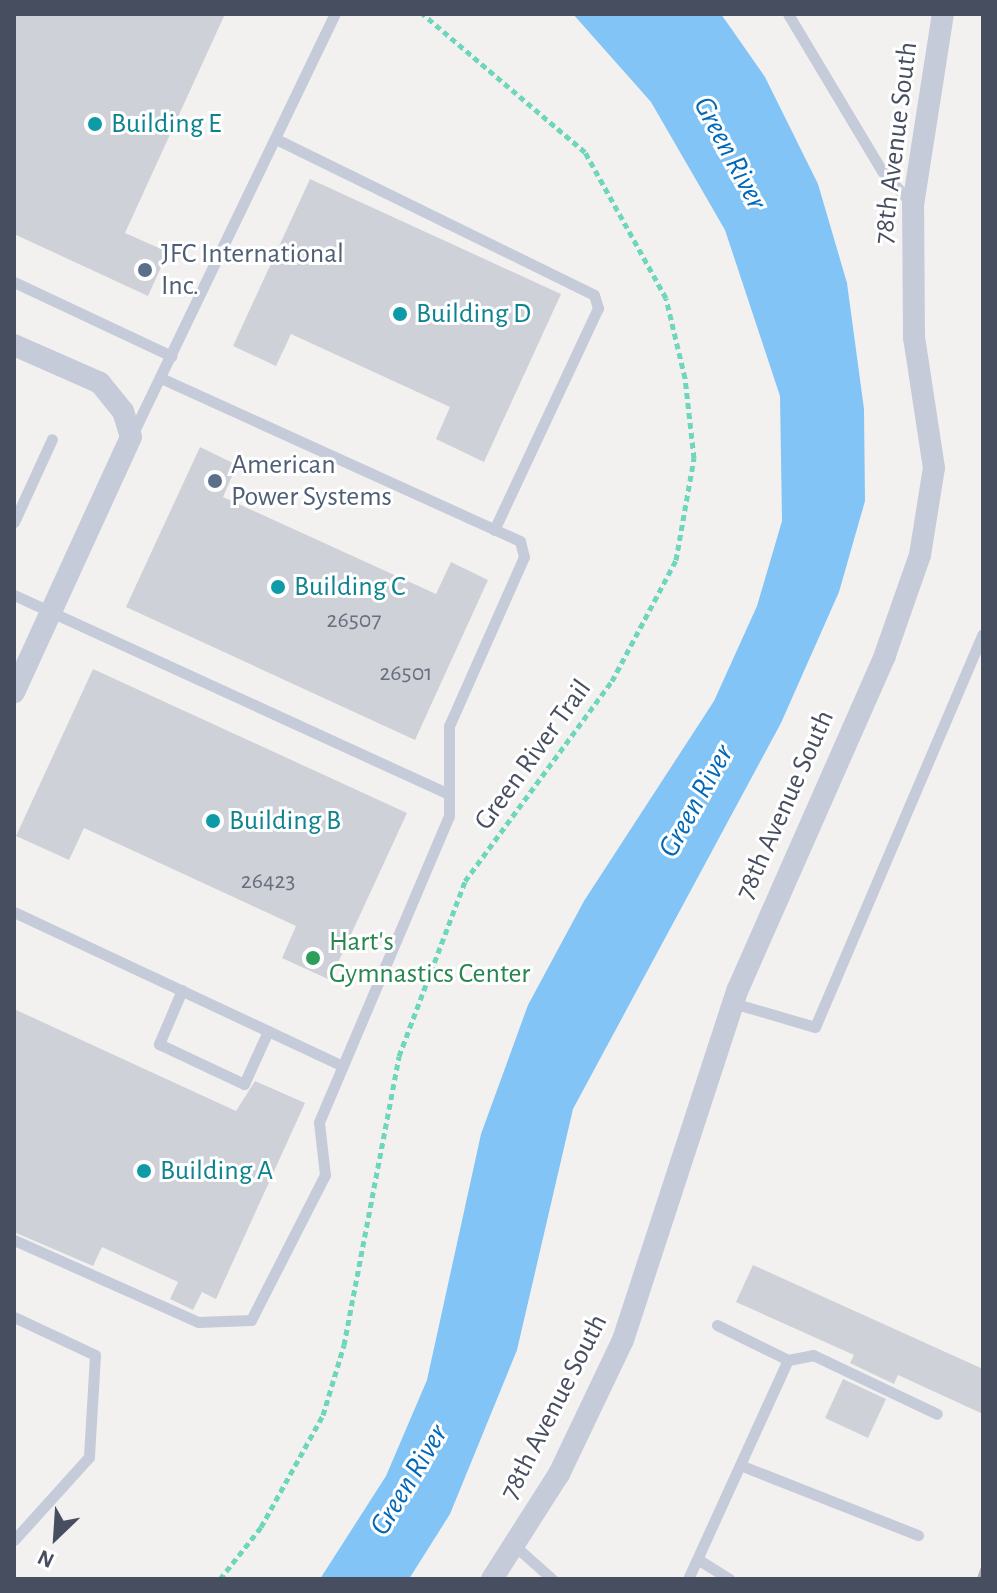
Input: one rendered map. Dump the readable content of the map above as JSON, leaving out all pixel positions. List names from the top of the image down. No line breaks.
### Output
{"streets":{"street":["78th Avenue South"],"path":["Green River Trail"]},"water":["Green River"],"places":["Building E","JFC International Inc.","Building D","American Power Systems","Building C","Building B","Hart's Gymnastics Center","Building A"],"house_numbers":["26507","26501","26423"],"north":"bottom left"}
